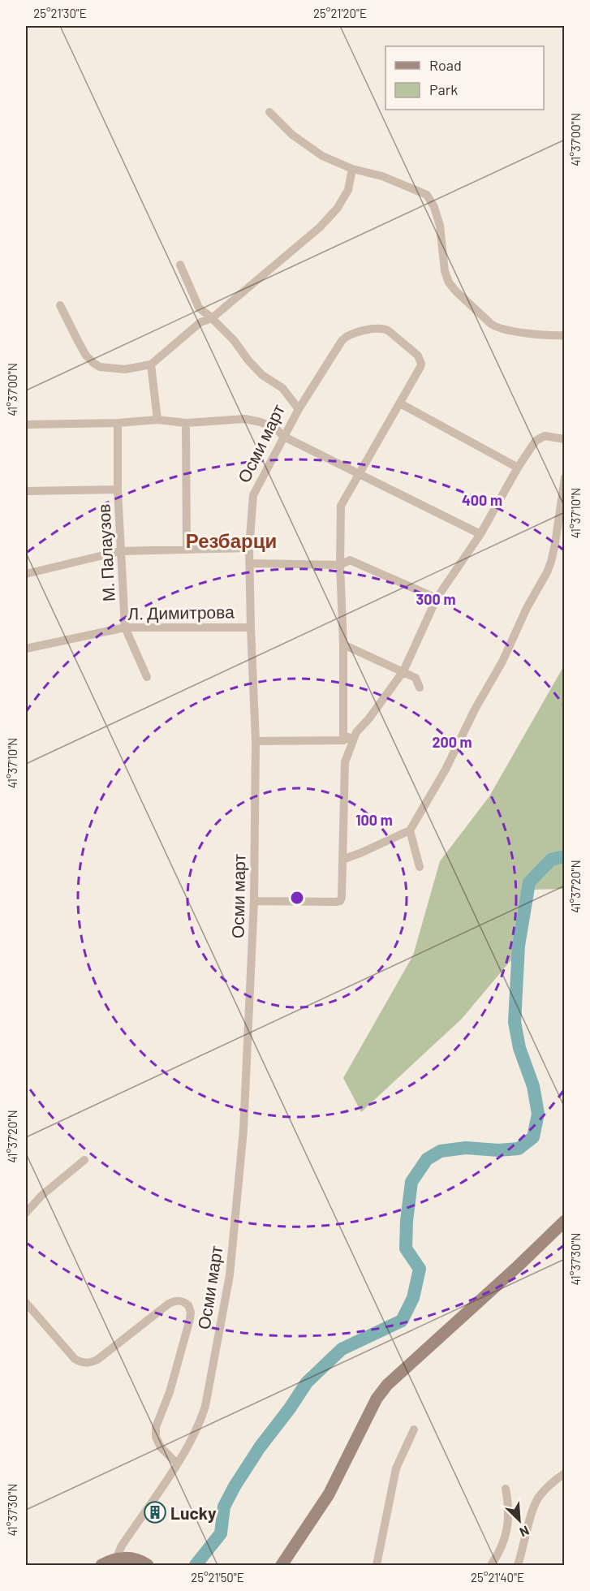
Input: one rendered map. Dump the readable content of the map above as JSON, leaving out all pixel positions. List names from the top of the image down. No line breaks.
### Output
{"streets":{"street":["Осми март","М. Палаузов","Л. Димитрова"]},"crossings":[["Осми март","Л. Димитрова"],["М. Палаузов","Л. Димитрова"]],"districts":["Резбарци"],"places":{"building":["Lucky"]},"legend":["Road","Park"],"north":"bottom right","coordinates":["25°21'30\"E","25°21'20\"E","41°37'00\"N","41°37'10\"N","41°37'20\"N","41°37'30\"N","25°21'50\"E","25°21'40\"E"],"rings":["400 m","300 m","200 m","100 m"]}
